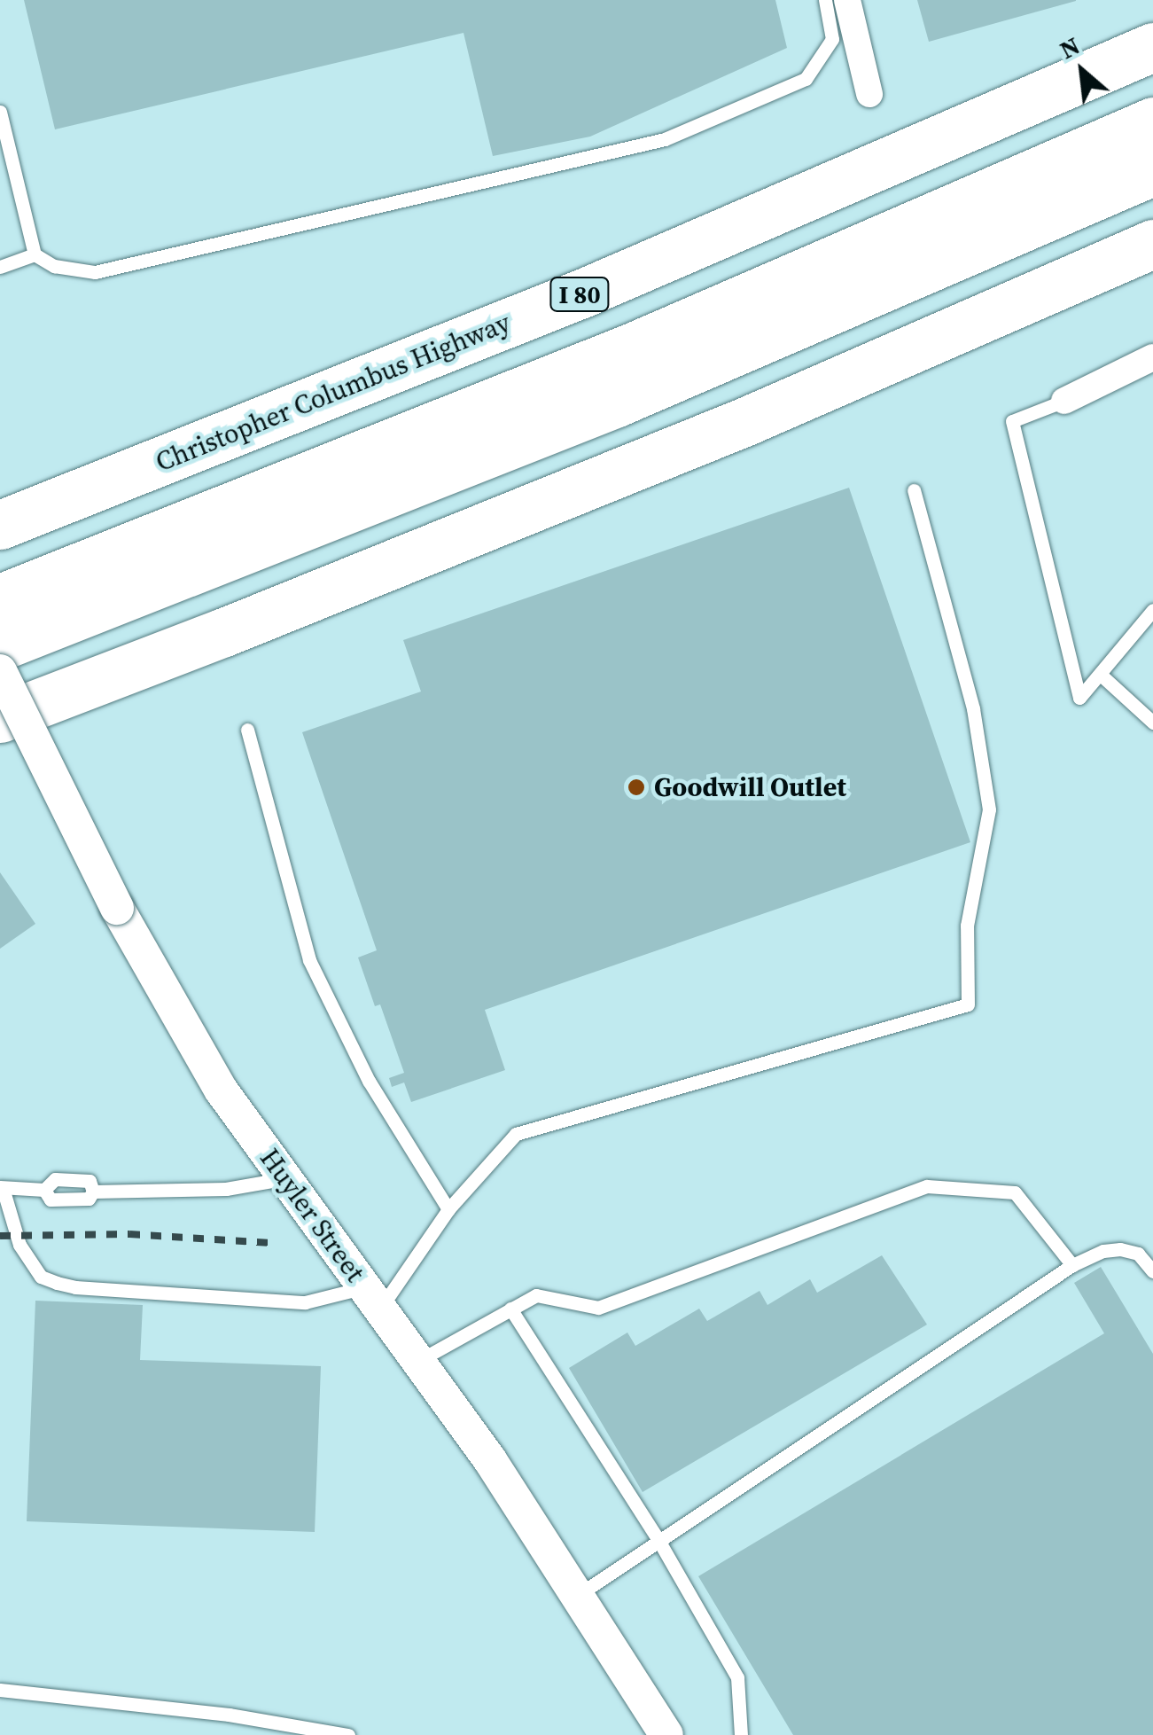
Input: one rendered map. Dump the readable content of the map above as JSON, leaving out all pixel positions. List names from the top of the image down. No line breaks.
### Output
{"streets":{"highway":["I 80","Christopher Columbus Highway"],"street":["Huyler Street"]},"places":["Goodwill Outlet"],"north":"top left"}
